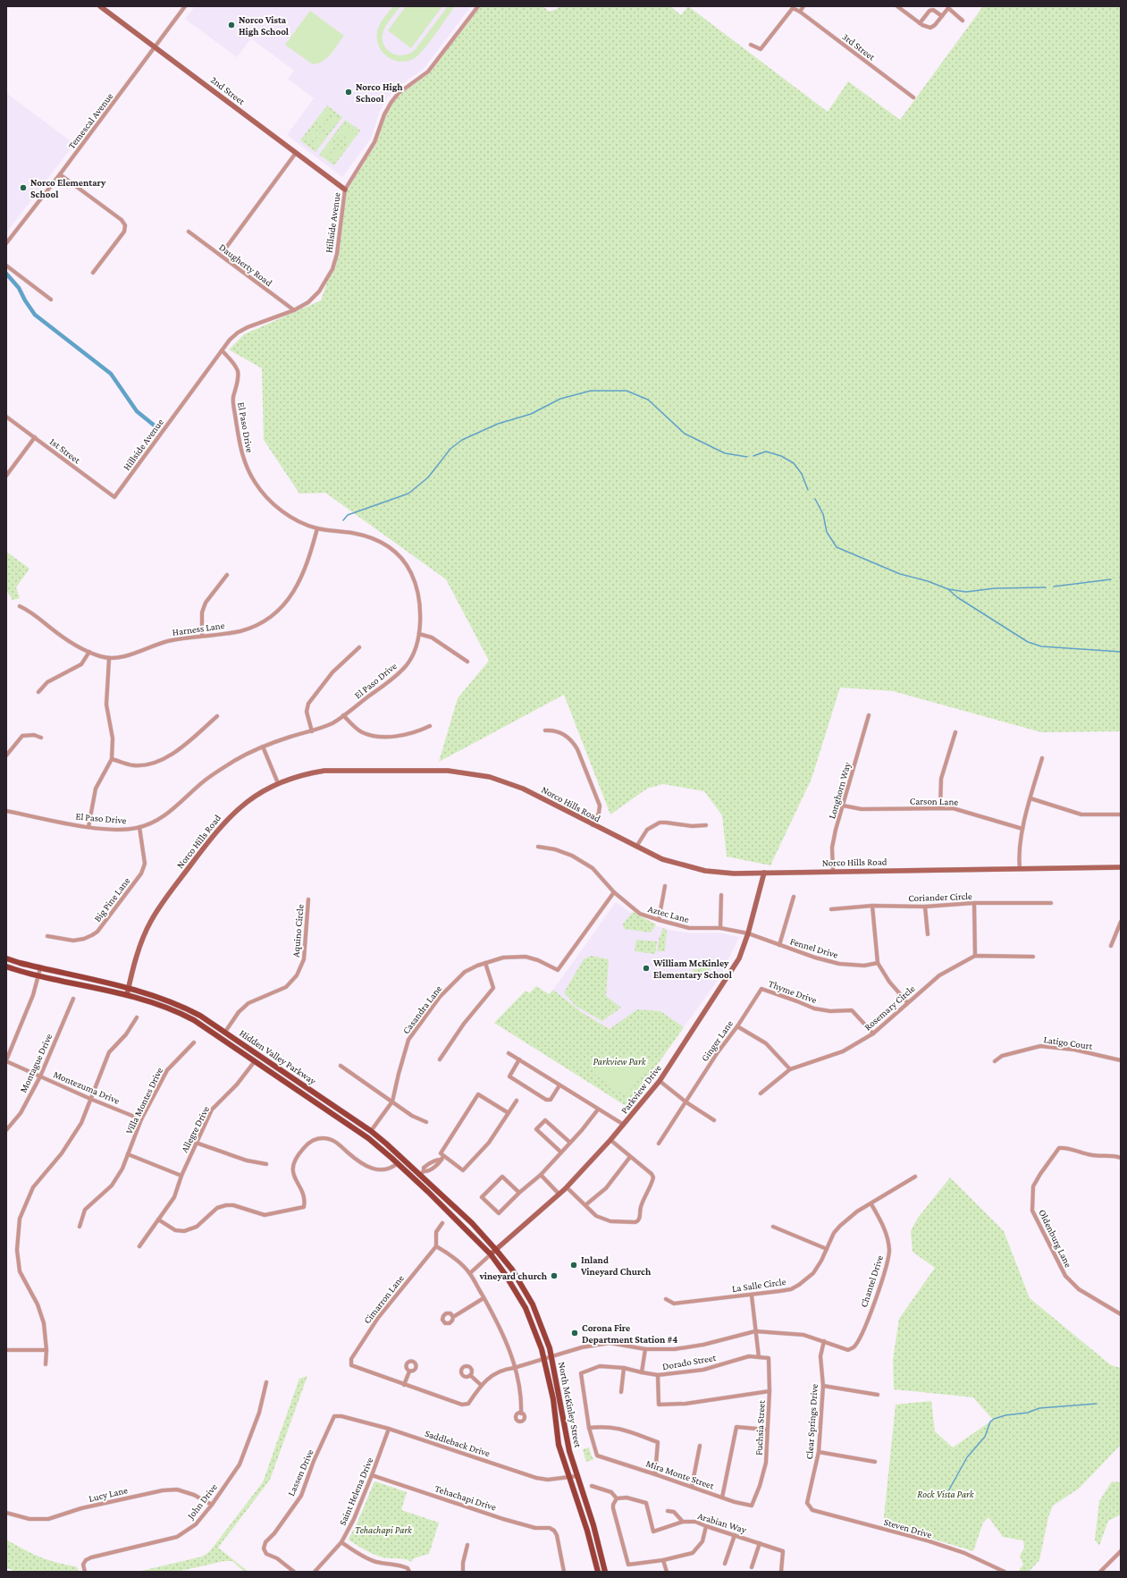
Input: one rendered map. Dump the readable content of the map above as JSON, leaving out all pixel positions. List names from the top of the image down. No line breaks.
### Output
{"streets":{"main road":["Hidden Valley Parkway","North McKinley Street"],"street":["3rd Street","2nd Street","Temescal Avenue","Hillside Avenue","Daugherty Road","El Paso Drive","1st Street","Harness Lane","Longhorn Way","Carson Lane","Norco Hills Road","Coriander Circle","Big Pine Lane","Aztec Lane","Aquino Circle","Fennel Drive","Thyme Drive","Rosemary Circle","Casandra Lane","Ginger Lane","Latigo Court","Montague Drive","Montezuma Drive","Parkview Drive","Villa Montes Drive","Allegre Drive","Oldenburg Lane","Chantel Drive","La Salle Circle","Cimarron Lane","Dorado Street","Clear Springs Drive","Fuchsia Street","Saddleback Drive","Lassen Drive","Mira Monte Street","Saint Helena Drive","Lucy Lane","Tehachapi Drive","John Drive","Arabian Way","Steven Drive"]},"crossings":[["2nd Street","Temescal Avenue"],["2nd Street","Hillside Avenue"],["Hillside Avenue","Daugherty Road"],["Hillside Avenue","El Paso Drive"],["Hillside Avenue","1st Street"],["El Paso Drive","Harness Lane"],["El Paso Drive","Big Pine Lane"],["Longhorn Way","Carson Lane"],["Longhorn Way","Norco Hills Road"],["Norco Hills Road","Hidden Valley Parkway"],["Norco Hills Road","Parkview Drive"],["Aztec Lane","Fennel Drive"],["Aztec Lane","Casandra Lane"],["Aztec Lane","Parkview Drive"],["Aquino Circle","Hidden Valley Parkway"],["Fennel Drive","Parkview Drive"],["Thyme Drive","Rosemary Circle"],["Thyme Drive","Ginger Lane"],["Casandra Lane","Hidden Valley Parkway"],["Hidden Valley Parkway","Parkview Drive"],["Hidden Valley Parkway","Allegre Drive"],["Hidden Valley Parkway","North McKinley Street"],["Montague Drive","Montezuma Drive"],["Montezuma Drive","Villa Montes Drive"],["Parkview Drive","North McKinley Street"],["Chantel Drive","La Salle Circle"],["Chantel Drive","Cimarron Lane"],["Chantel Drive","North McKinley Street"],["Chantel Drive","Clear Springs Drive"],["Dorado Street","Fuchsia Street"],["Dorado Street","Mira Monte Street"],["North McKinley Street","Saddleback Drive"],["Clear Springs Drive","Steven Drive"],["Fuchsia Street","Mira Monte Street"],["Saddleback Drive","Lassen Drive"],["Saddleback Drive","Saint Helena Drive"],["Saint Helena Drive","Tehachapi Drive"],["Lucy Lane","John Drive"]],"parks":["Parkview Park","Rock Vista Park","Tehachapi Park"],"places":["Norco Vista High School","Norco High School","Norco Elementary School","William McKinley Elementary School","Inland Vineyard Church","vineyard church","Corona Fire Department Station #4"]}
